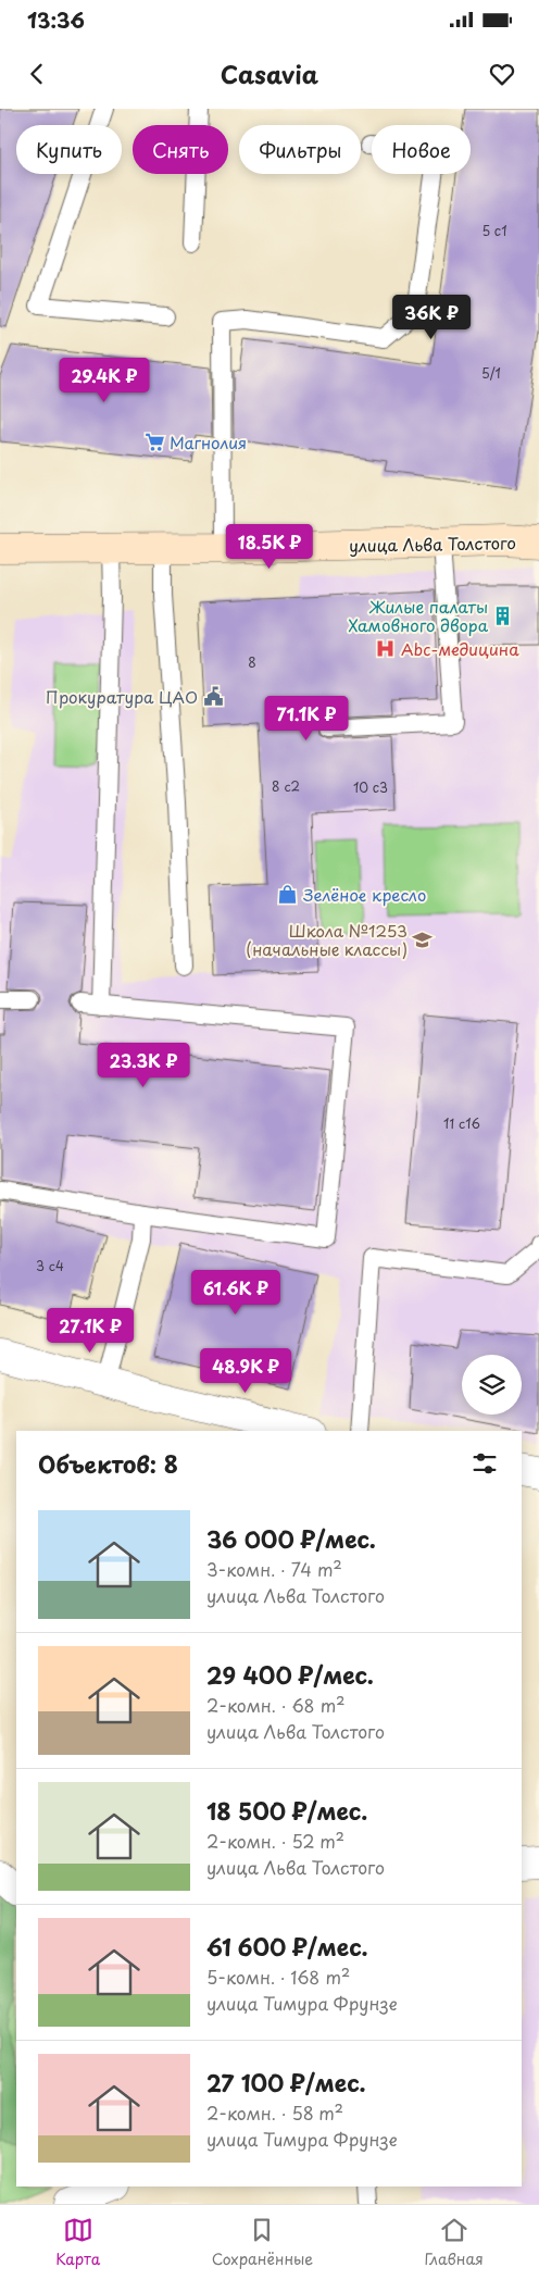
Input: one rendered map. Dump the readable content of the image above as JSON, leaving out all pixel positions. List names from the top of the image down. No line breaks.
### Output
{"streets":{"street":["улица Льва Толстого"]},"places":{"supermarket":["Магнолия"],"building":["Жилые палаты Хамовного двора"],"hospital":["Abc-медицина"],"public building":["Прокуратура ЦАО"],"shop":["Зелёное кресло"],"school or university":["Школа №1253 (начальные классы)"]},"house_numbers":["5 с1","5/1","8","8 с2","10 с3","11 с16","3 с4"],"page":{"status":"13:36","header":"Casavia","chip":["Купить","Снять","Фильтры","Новое"],"price":["36K ₽","29.4K ₽","18.5K ₽","71.1K ₽","23.3K ₽","61.6K ₽","27.1K ₽","48.9K ₽"],"heading":"Объектов: 8","list":[{"name":"36 000 ₽/мес.","note":"3-комн. · 74 m² · улица Льва Толстого"},{"name":"29 400 ₽/мес.","note":"2-комн. · 68 m² · улица Льва Толстого"},{"name":"18 500 ₽/мес.","note":"2-комн. · 52 m² · улица Льва Толстого"},{"name":"61 600 ₽/мес.","note":"5-комн. · 168 m² · улица Тимура Фрунзе"},{"name":"27 100 ₽/мес.","note":"2-комн. · 58 m² · улица Тимура Фрунзе"}],"tabs":["Карта","Сохранённые","Главная"]}}
